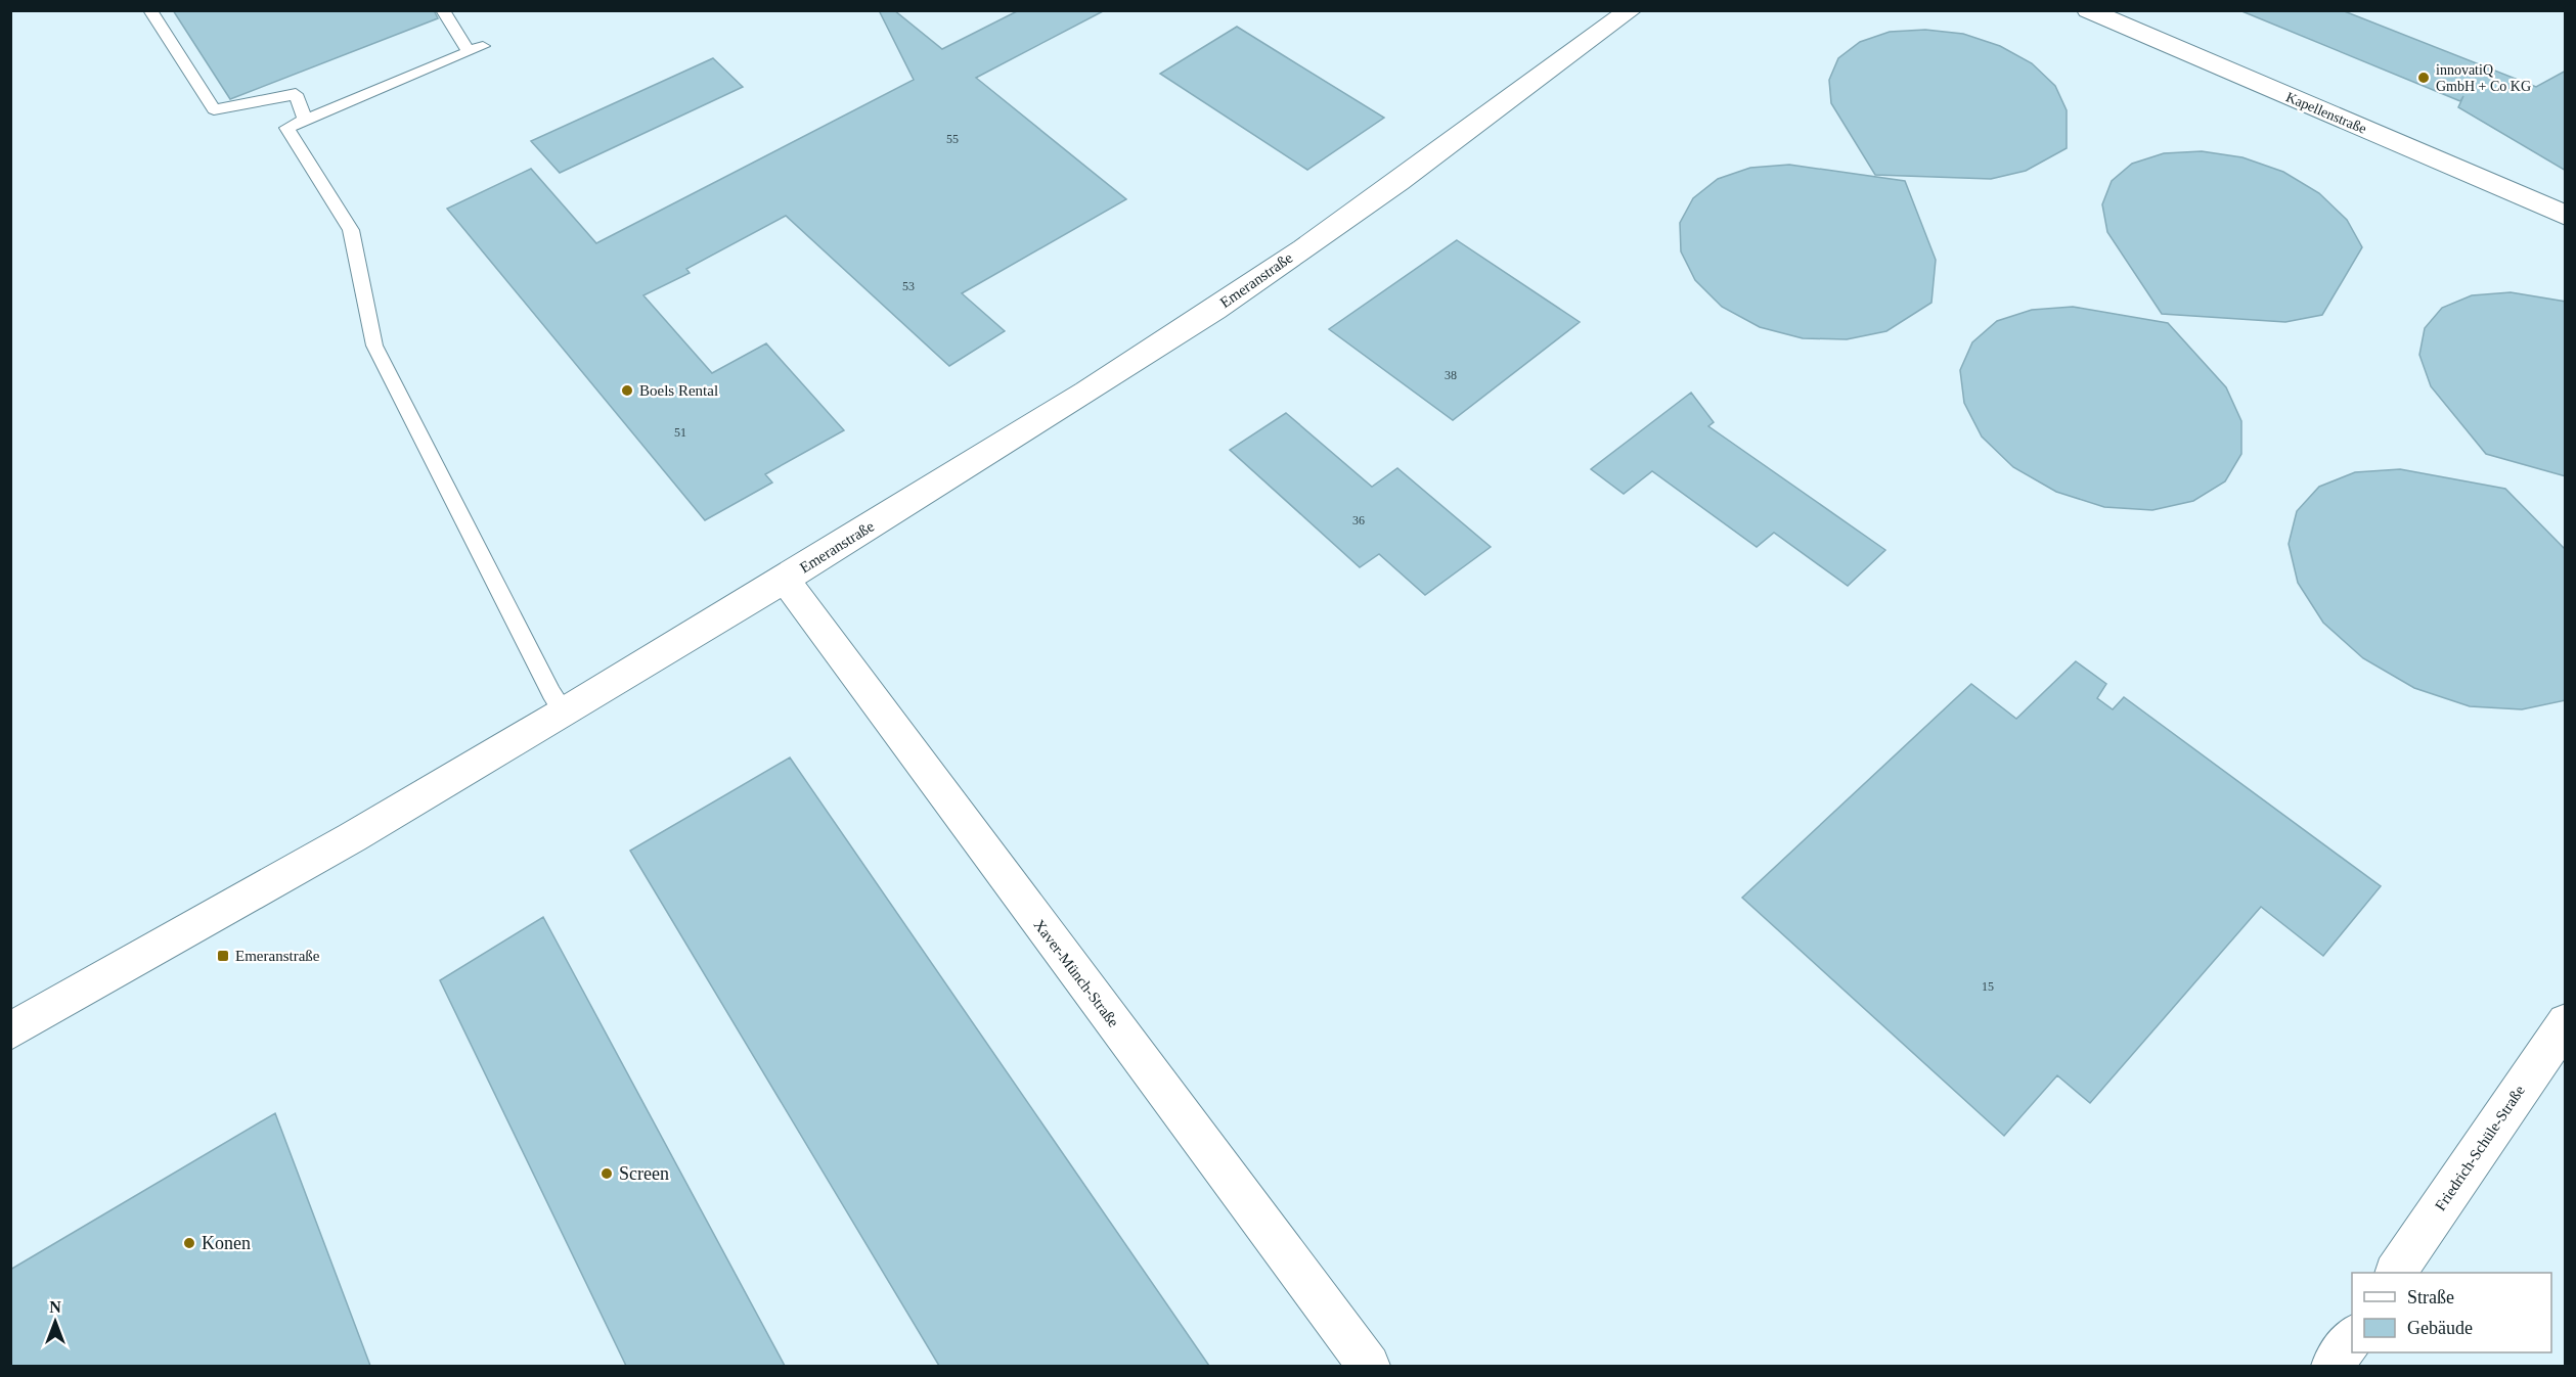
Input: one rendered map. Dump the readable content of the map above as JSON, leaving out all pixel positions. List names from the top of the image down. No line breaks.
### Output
{"streets":{"street":["Kapellenstraße","Emeranstraße","Xaver-Münch-Straße","Friedrich-Schüle-Straße"]},"crossings":[["Emeranstraße","Xaver-Münch-Straße"]],"places":{"other":["innovatiQ GmbH + Co KG","Boels Rental","Screen","Konen"],"transit":["Emeranstraße"]},"house_numbers":["55","53","38","51","36","15"],"legend":["Straße","Gebäude"],"north":"top"}
